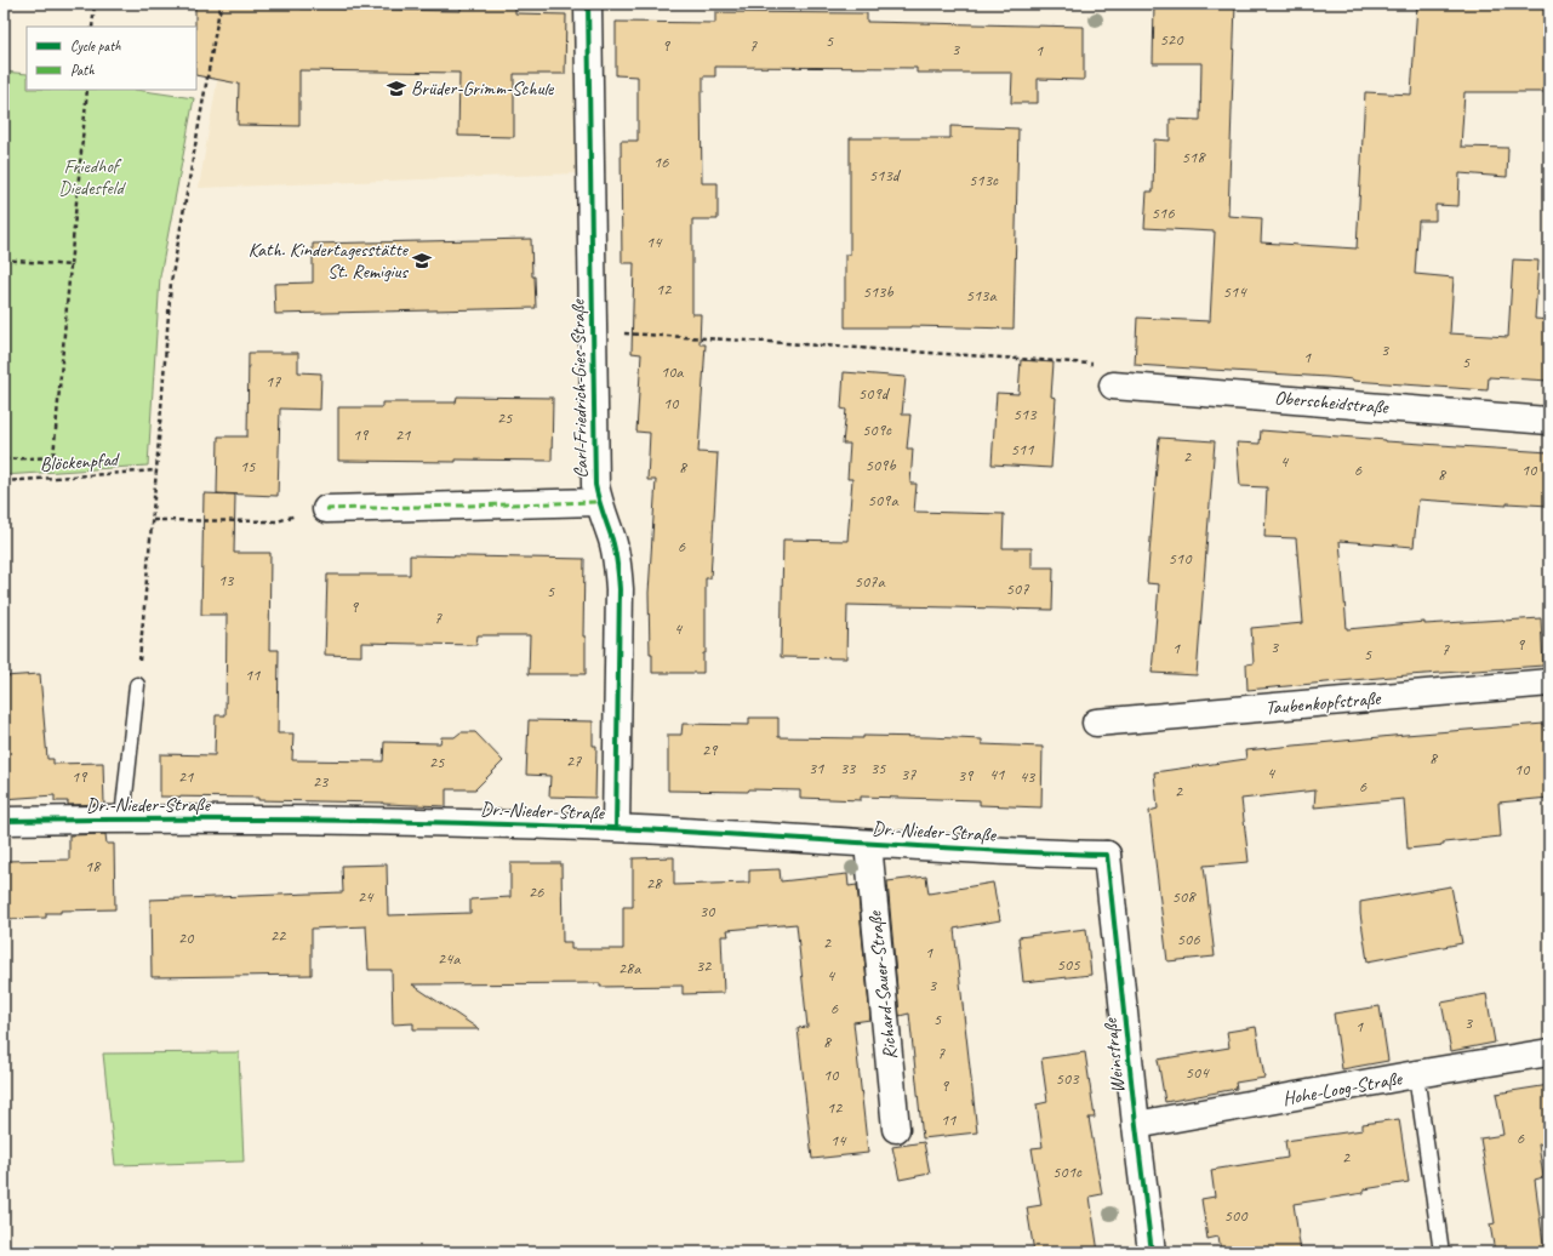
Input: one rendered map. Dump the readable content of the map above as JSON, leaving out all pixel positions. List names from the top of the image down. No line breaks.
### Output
{"streets":{"street":["Carl-Friedrich-Gies-Straße","Oberscheidstraße","Taubenkopfstraße","Dr.-Nieder-Straße","Richard-Sauer-Straße","Weinstraße","Hohe-Loog-Straße"],"path":["Blöckenpfad"]},"crossings":[["Carl-Friedrich-Gies-Straße","Dr.-Nieder-Straße"],["Dr.-Nieder-Straße","Richard-Sauer-Straße"],["Dr.-Nieder-Straße","Weinstraße"],["Weinstraße","Hohe-Loog-Straße"]],"parks":["Friedhof Diedesfeld"],"places":{"school or university":["Brüder-Grimm-Schule","Kath. Kindertagesstätte St. Remigius"]},"house_numbers":["520","5","9","7","3","1","518","16","513d","513c","516","14","12","513b","514","513a","3","1","5","10a","17","509d","10","513","25","509c","19","21","511","2","4","509b","15","8","6","10","8","509a","6","510","13","507a","507","5","9","7","4","9","3","1","7","5","11","29","8","27","25","31","33","35","10","4","37","41","39","19","21","43","23","6","2","18","28","26","24","508","30","22","20","506","2","1","24a","505","32","28a","4","3","6","5","3","1","8","7","504","10","503","9","12","11","6","14","2","501c","500"],"legend":["Cycle path","Path"]}
